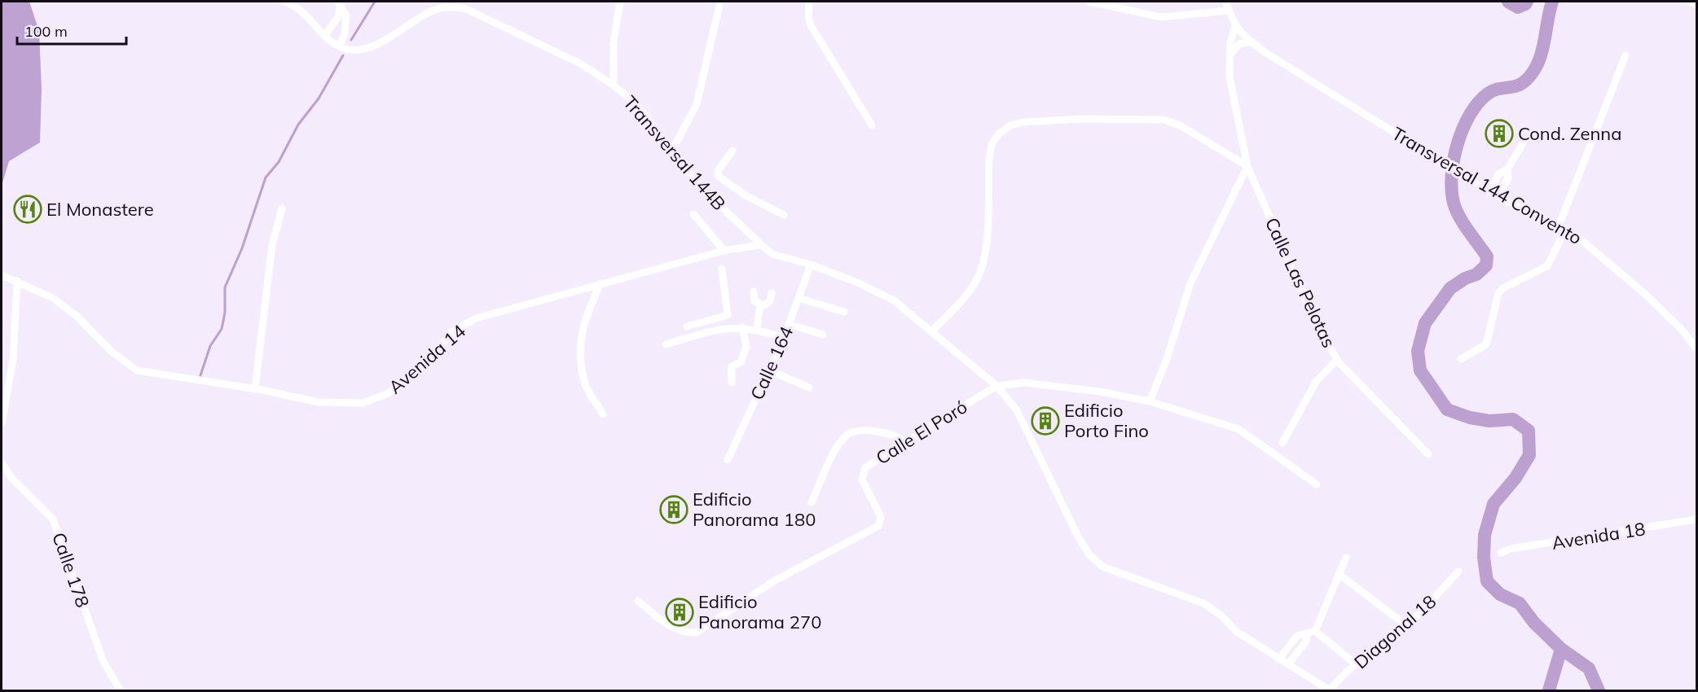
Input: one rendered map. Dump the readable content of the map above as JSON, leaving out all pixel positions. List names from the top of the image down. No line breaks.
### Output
{"streets":{"street":["Transversal 144B","Transversal 144 Convento","Calle Las Pelotas","Avenida 14","Calle 164","Calle El Poró","Avenida 18","Calle 178","Diagonal 18"]},"crossings":[["Transversal 144B","Avenida 14"],["Transversal 144B","Calle 164"],["Transversal 144B","Calle El Poró"],["Transversal 144B","Diagonal 18"],["Transversal 144 Convento","Calle Las Pelotas"]],"places":{"building":["Cond. Zenna","Edificio Porto Fino","Edificio Panorama 180","Edificio Panorama 270"],"restaurant":["El Monastere"]},"scale_bar":"100 m"}
